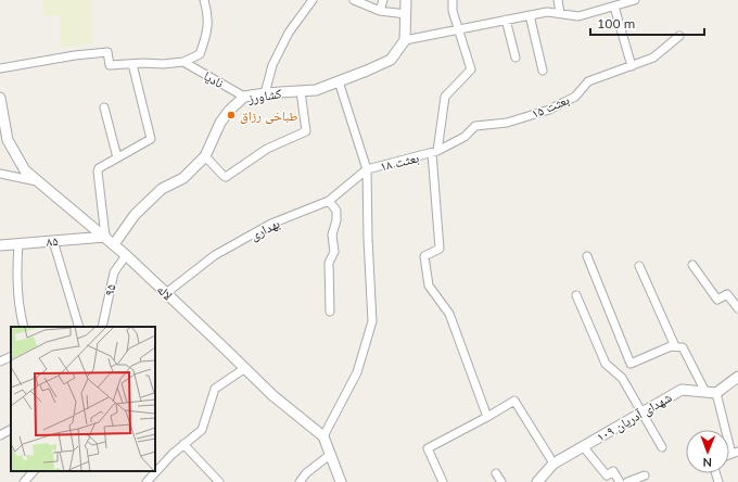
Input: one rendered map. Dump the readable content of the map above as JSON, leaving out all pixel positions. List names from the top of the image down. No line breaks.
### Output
{"streets":{"street":["نادیا","کشاورز","بعثت ۱۵","بعثت ۱۸","بهداری","۸۵","۹۵","لاله","شهدای آدریان ۱۰۹"]},"crossings":[["نادیا","کشاورز"],["کشاورز","لاله"],["بعثت ۱۵","بعثت ۱۸"],["بعثت ۱۸","بهداری"],["بهداری","لاله"],["۸۵","لاله"],["۹۵","لاله"]],"places":["طباخی رزاق"],"scale_bar":"100 m","north":"bottom"}
